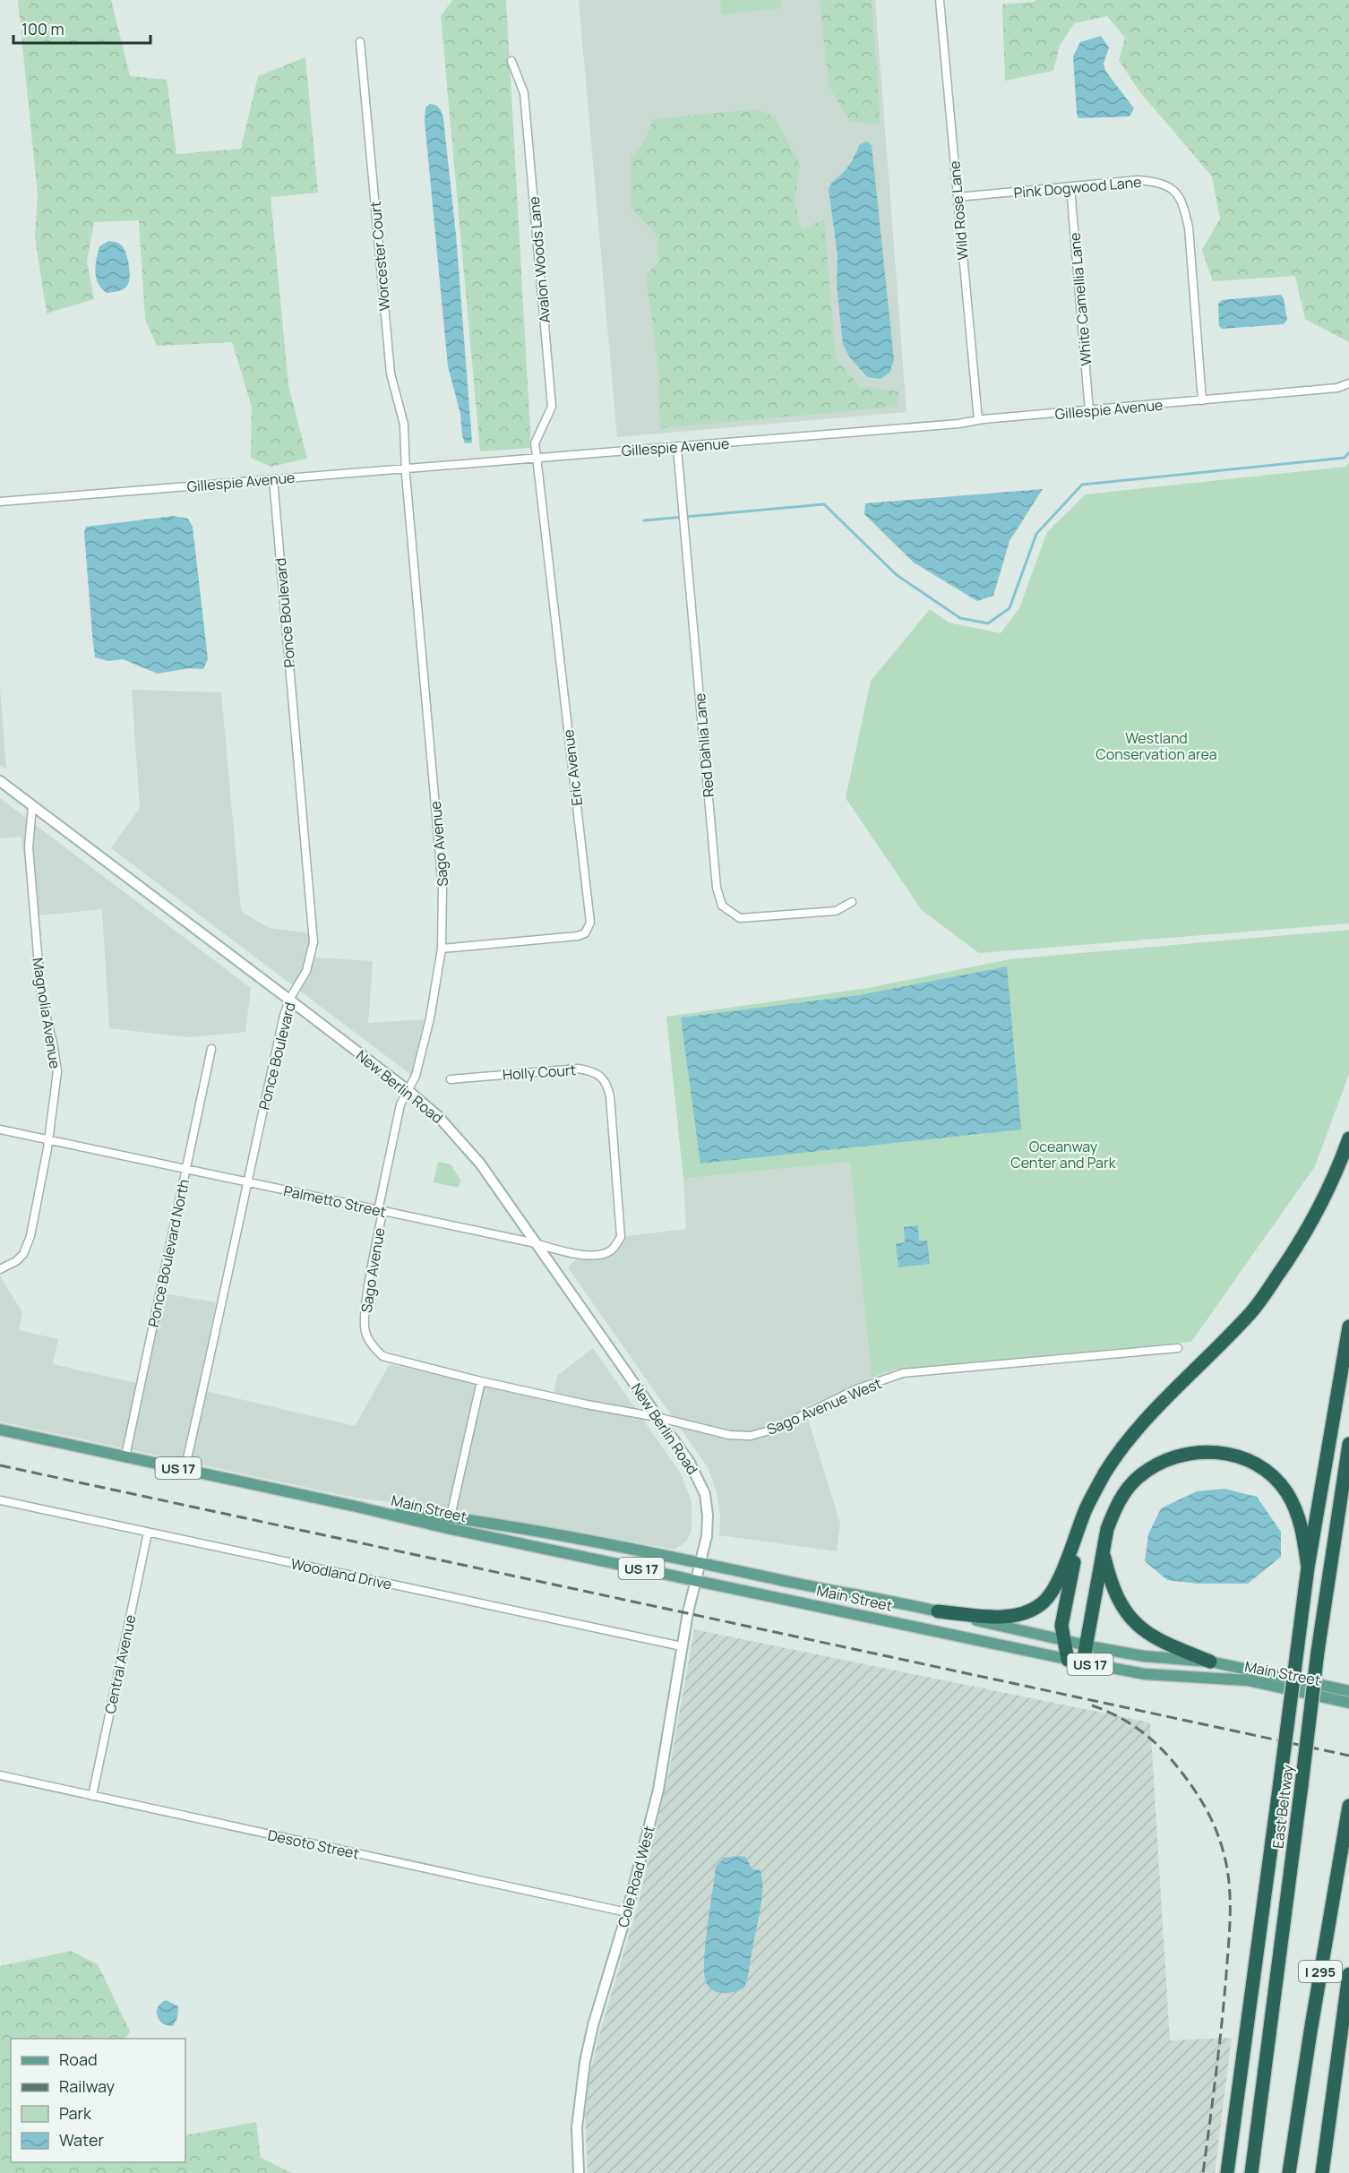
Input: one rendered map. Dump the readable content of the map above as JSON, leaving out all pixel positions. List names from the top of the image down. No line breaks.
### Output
{"streets":{"highway":["East Beltway","I 295"],"main road":["US 17","Main Street"],"street":["Pink Dogwood Lane","Wild Rose Lane","Worcester Court","Avalon Woods Lane","White Camellia Lane","Gillespie Avenue","Ponce Boulevard","Red Dahlia Lane","Eric Avenue","Sago Avenue","Magnolia Avenue","Holly Court","New Berlin Road","Palmetto Street","Ponce Boulevard North","Sago Avenue West","Woodland Drive","Central Avenue","Desoto Street","Cole Road West"]},"crossings":[["Pink Dogwood Lane","Wild Rose Lane"],["Pink Dogwood Lane","White Camellia Lane"],["Pink Dogwood Lane","Gillespie Avenue"],["Wild Rose Lane","Gillespie Avenue"],["Worcester Court","Gillespie Avenue"],["Worcester Court","Sago Avenue"],["Avalon Woods Lane","Gillespie Avenue"],["Avalon Woods Lane","Eric Avenue"],["White Camellia Lane","Gillespie Avenue"],["Gillespie Avenue","Ponce Boulevard"],["Gillespie Avenue","Red Dahlia Lane"],["Gillespie Avenue","Eric Avenue"],["Gillespie Avenue","Sago Avenue"],["Ponce Boulevard","New Berlin Road"],["Ponce Boulevard","Palmetto Street"],["Ponce Boulevard","Main Street"],["Eric Avenue","Sago Avenue"],["Sago Avenue","New Berlin Road"],["Sago Avenue","Palmetto Street"],["Sago Avenue","Sago Avenue West"],["Magnolia Avenue","New Berlin Road"],["Magnolia Avenue","Palmetto Street"],["Holly Court","Palmetto Street"],["New Berlin Road","Palmetto Street"],["New Berlin Road","Sago Avenue West"],["New Berlin Road","Main Street"],["New Berlin Road","Cole Road West"],["Palmetto Street","Ponce Boulevard North"],["Ponce Boulevard North","Main Street"],["Main Street","Cole Road West"],["Woodland Drive","Central Avenue"],["Woodland Drive","Cole Road West"],["Central Avenue","Desoto Street"],["Desoto Street","Cole Road West"]],"parks":["Westland Conservation area","Oceanway Center and Park"],"legend":["Road","Railway","Park","Water"],"scale_bar":"100 m"}
